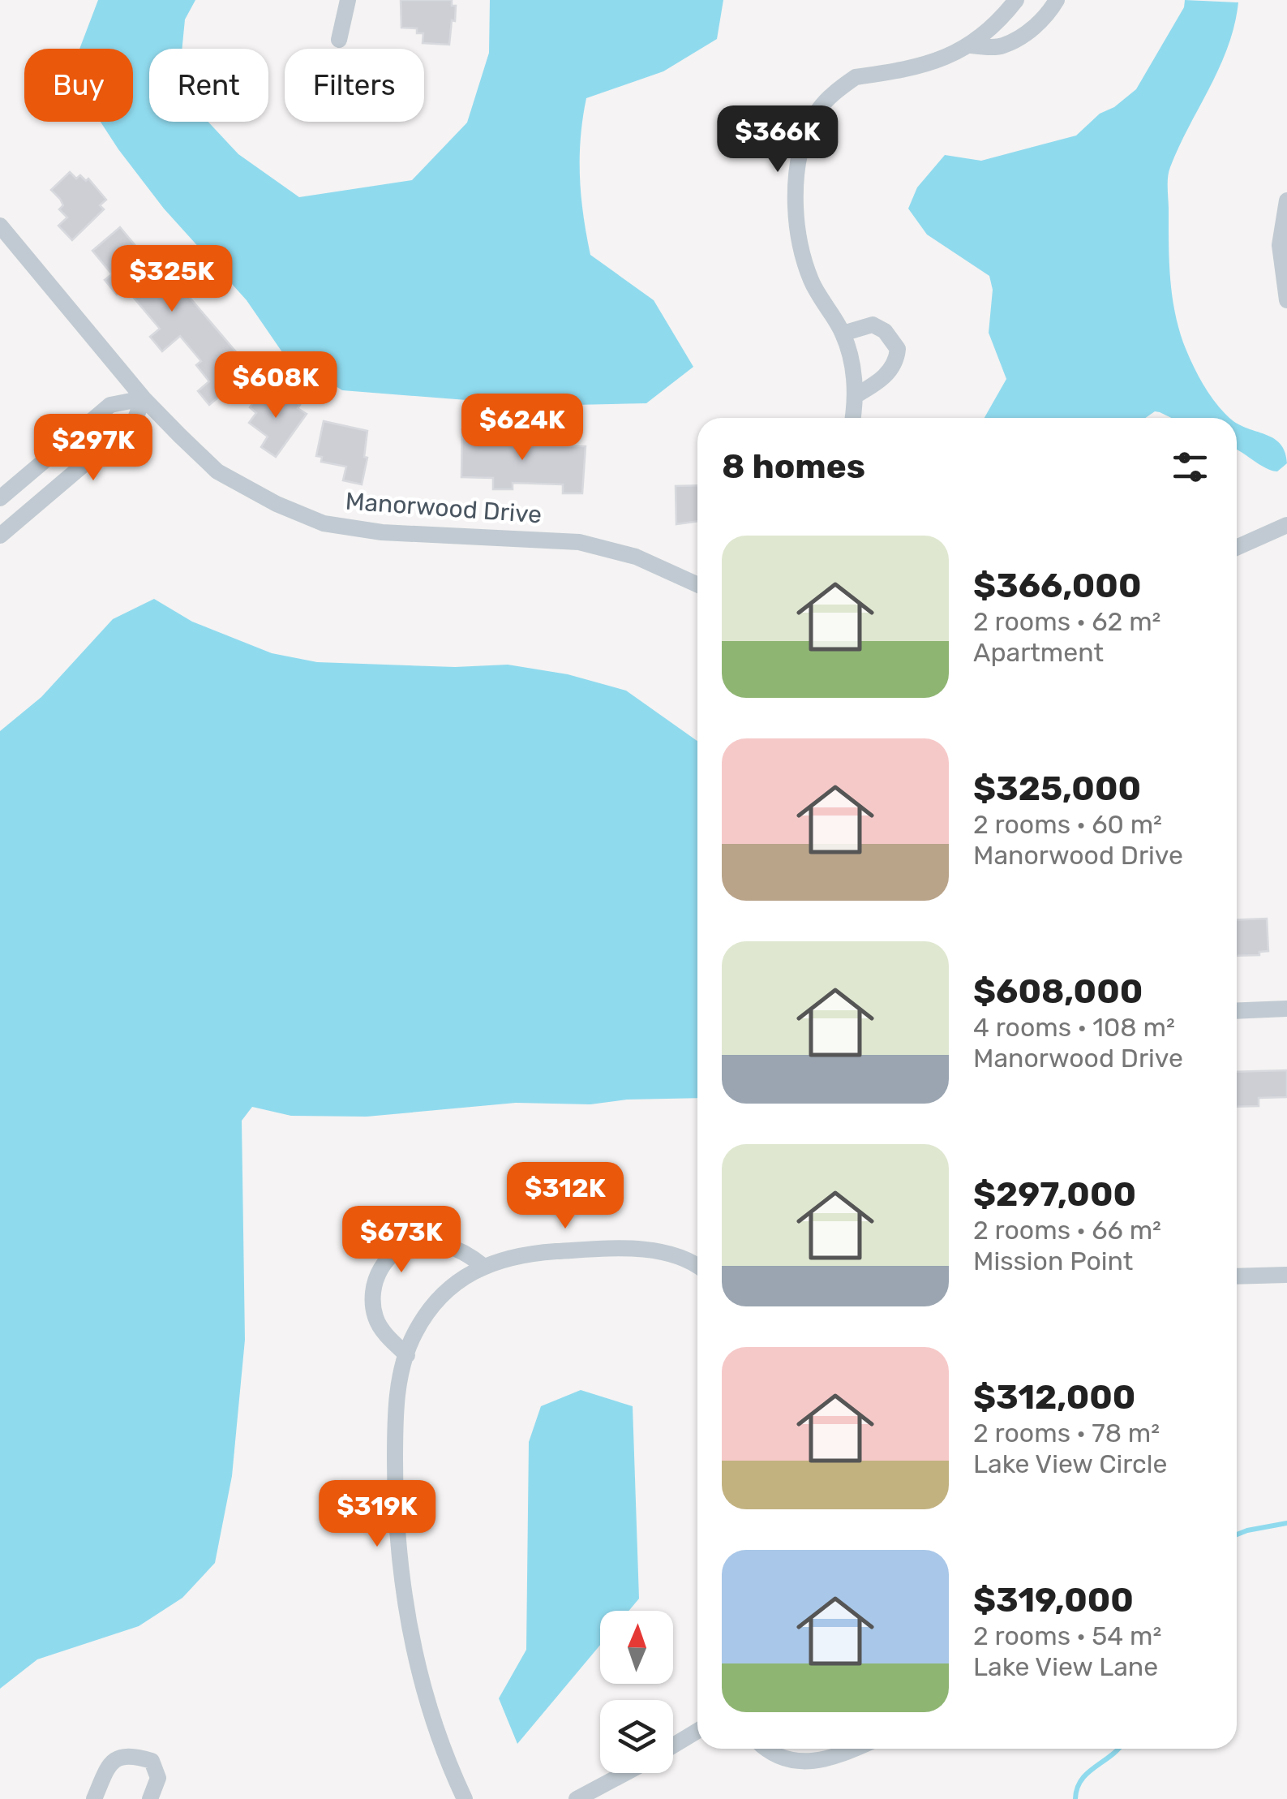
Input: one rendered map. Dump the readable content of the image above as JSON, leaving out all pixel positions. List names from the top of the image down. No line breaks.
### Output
{"streets":{"street":["Manorwood Drive"]},"north":"top","page":{"chip":["Buy","Rent","Filters"],"price":["$366K","$325K","$608K","$624K","$297K","$312K","$673K","$319K"],"heading":"8 homes","list":[{"name":"$366,000","note":"2 rooms · 62 m² · Apartment"},{"name":"$325,000","note":"2 rooms · 60 m² · Manorwood Drive"},{"name":"$608,000","note":"4 rooms · 108 m² · Manorwood Drive"},{"name":"$297,000","note":"2 rooms · 66 m² · Mission Point"},{"name":"$312,000","note":"2 rooms · 78 m² · Lake View Circle"},{"name":"$319,000","note":"2 rooms · 54 m² · Lake View Lane"}]}}
